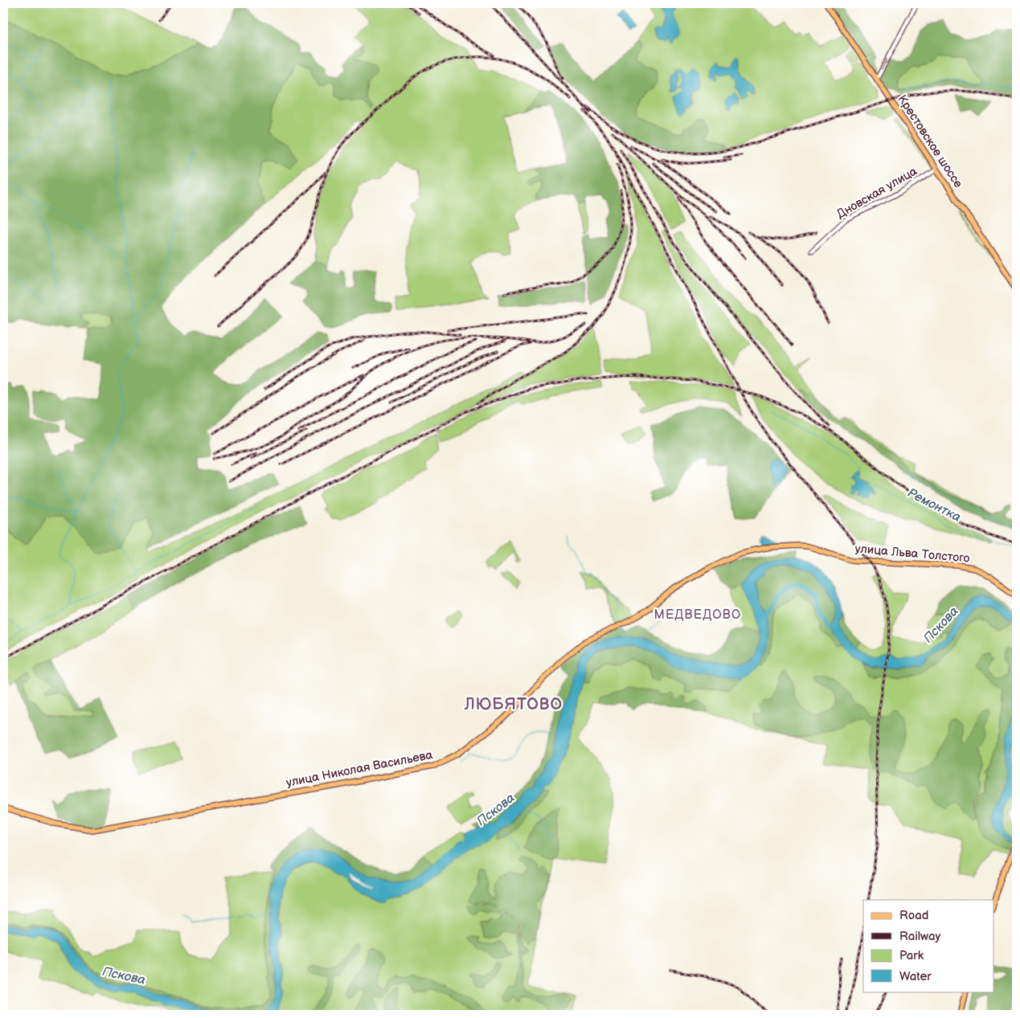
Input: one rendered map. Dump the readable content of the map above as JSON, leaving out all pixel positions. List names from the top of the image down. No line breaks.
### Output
{"streets":{"main road":["Крестовское шоссе","улица Льва Толстого","улица Николая Васильева"],"street":["Дновская улица"]},"crossings":[["Крестовское шоссе","Дновская улица"],["улица Льва Толстого","улица Николая Васильева"]],"districts":["МЕДВЕДОВО","ЛЮБЯТОВО"],"water":["Ремонтка","Пскова"],"legend":["Road","Railway","Park","Water"]}
